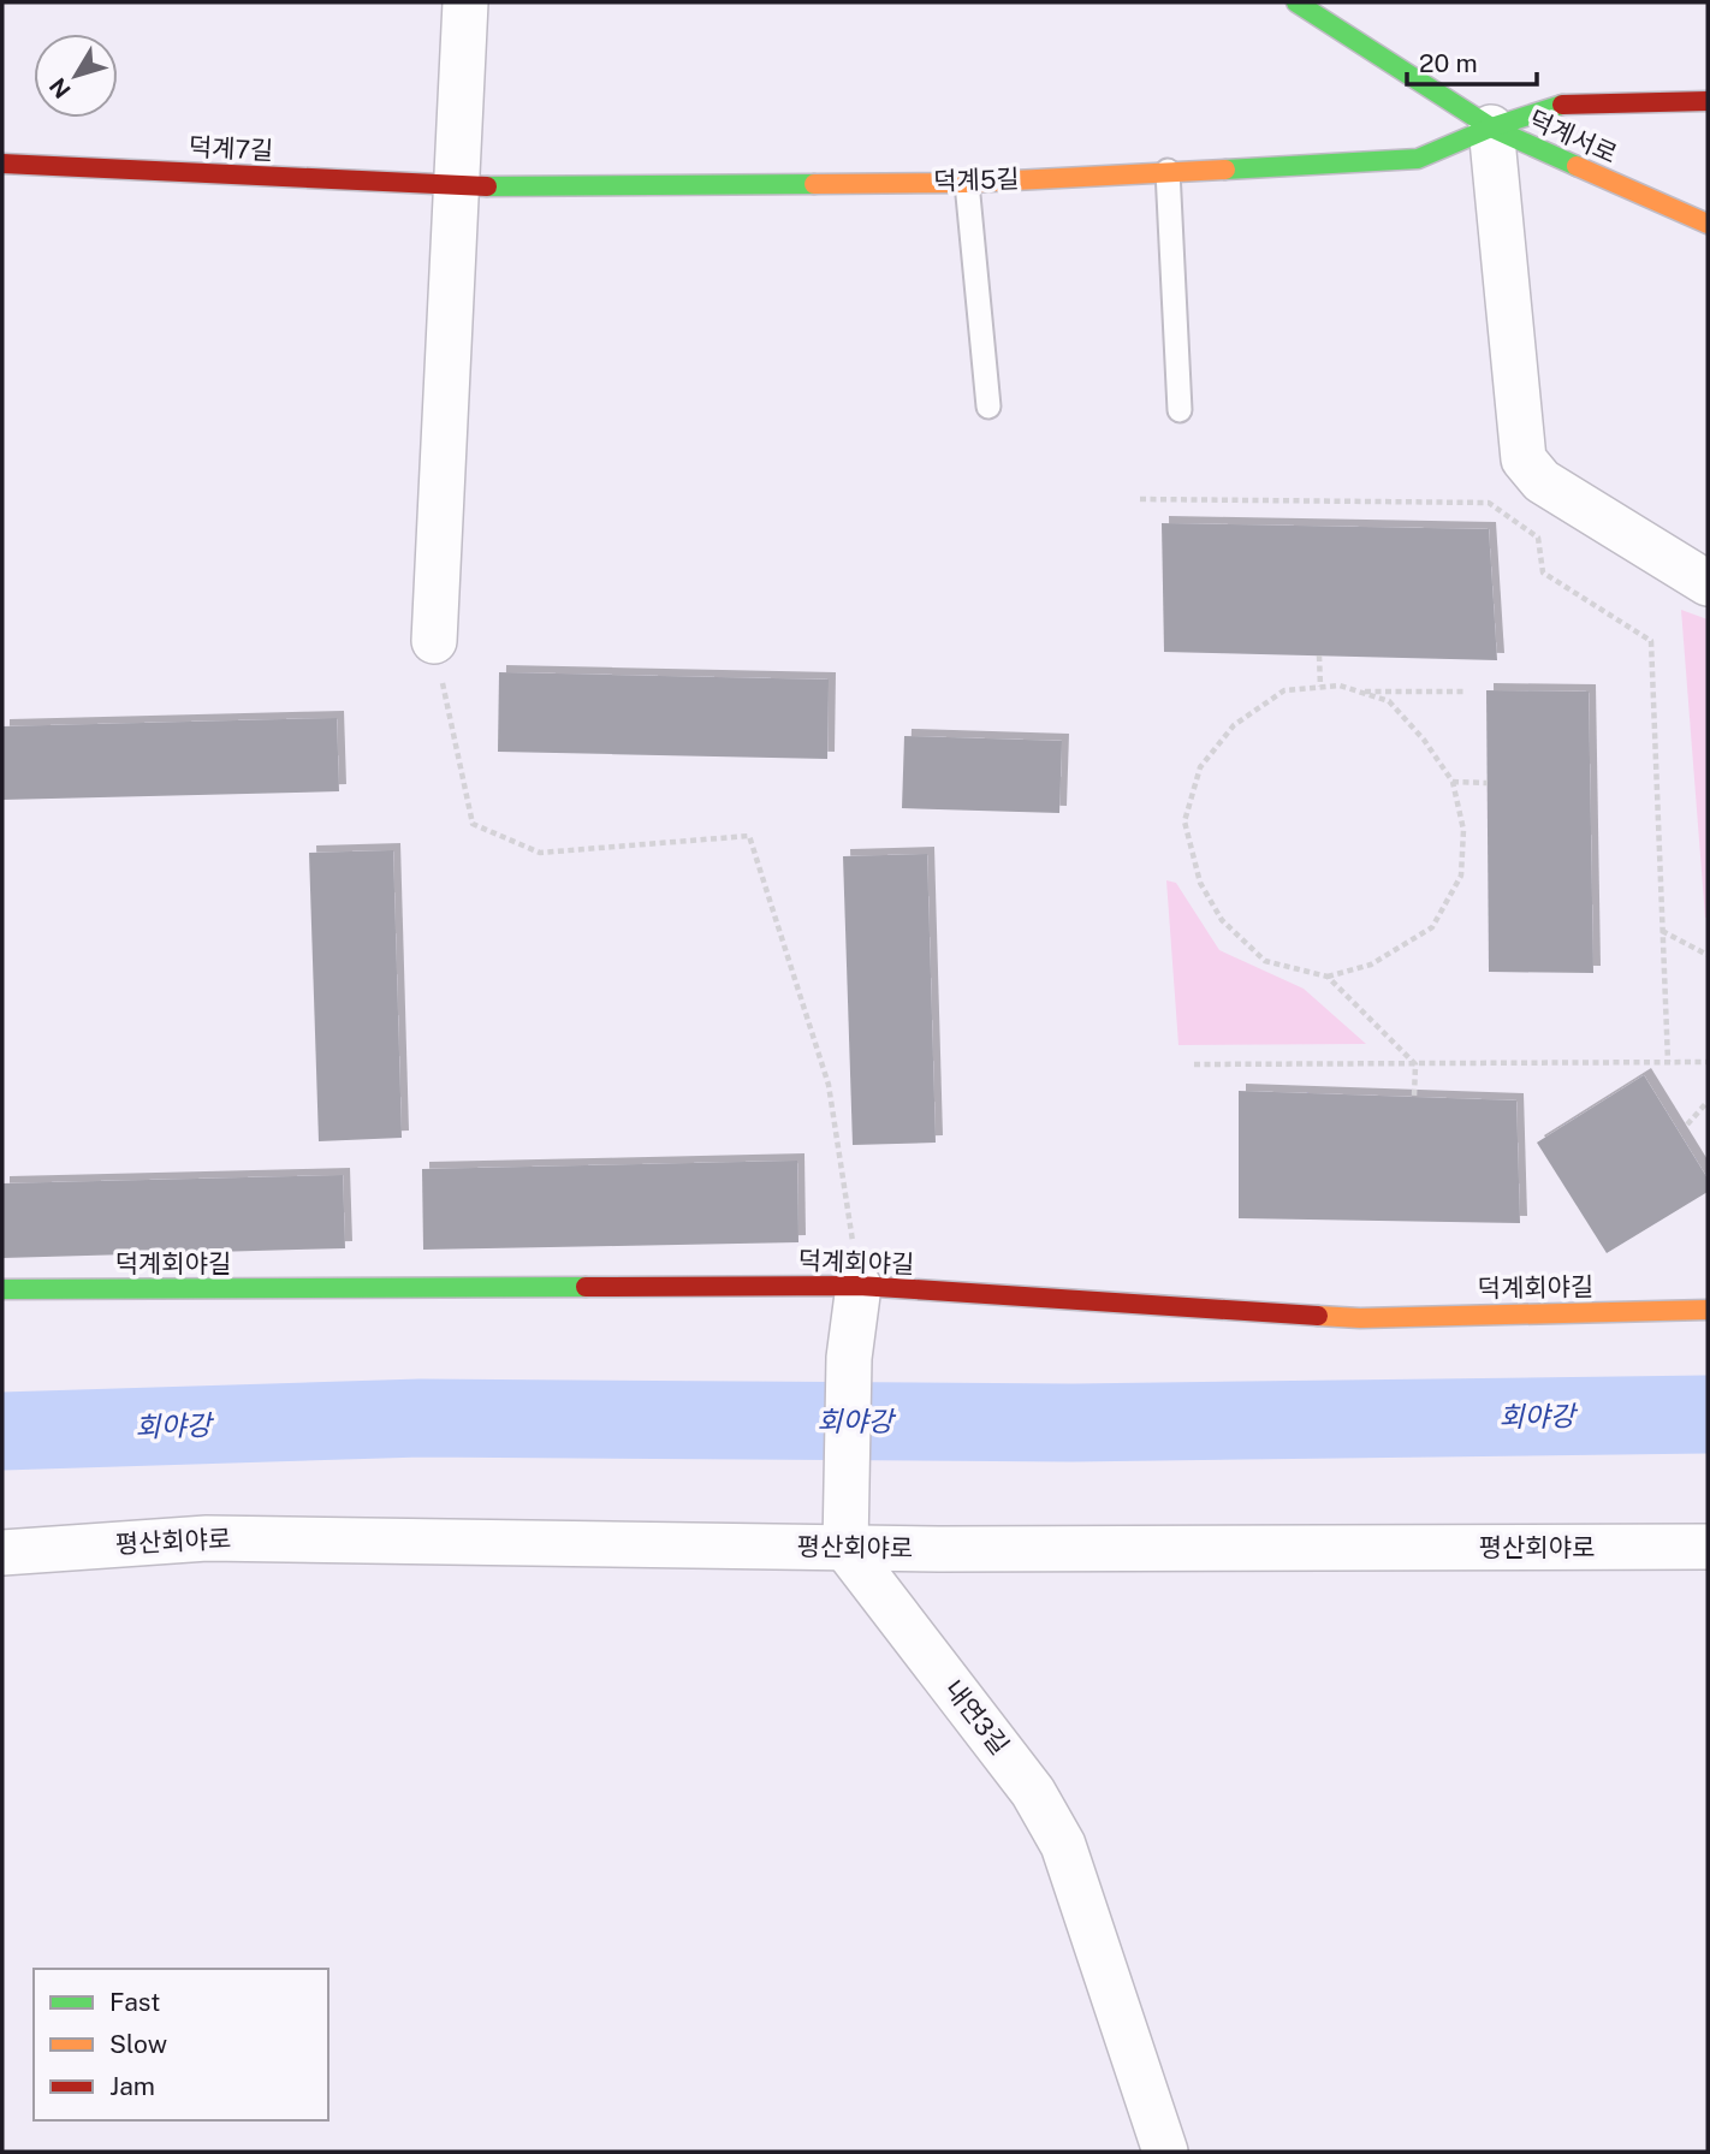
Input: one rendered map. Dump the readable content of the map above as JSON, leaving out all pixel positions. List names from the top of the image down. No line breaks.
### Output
{"streets":{"street":["덕계서로","덕계7길","덕계5길","덕계회야길","평산회야로","내연3길"]},"crossings":[["덕계서로","덕계5길"],["덕계7길","덕계5길"],["평산회야로","내연3길"]],"water":["회야강"],"legend":["Fast","Slow","Jam"],"scale_bar":"20 m","north":"bottom left"}
